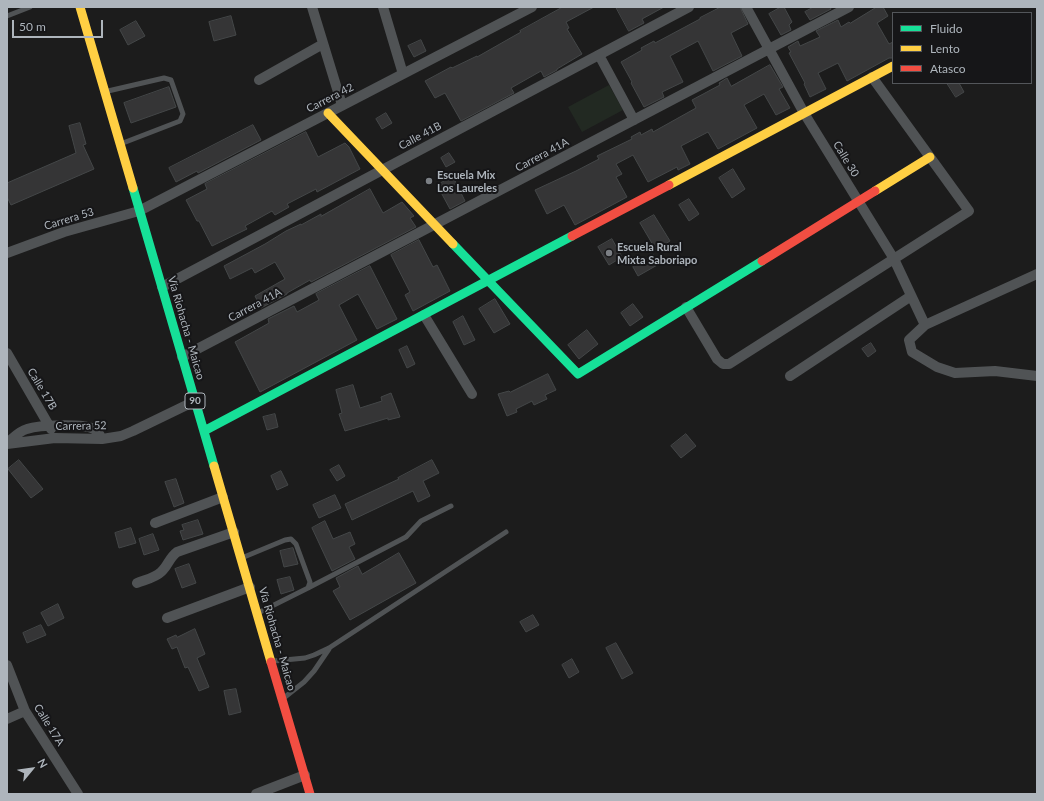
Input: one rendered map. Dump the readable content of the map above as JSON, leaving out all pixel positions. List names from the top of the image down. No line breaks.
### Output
{"streets":{"main road":["Vía Riohacha - Maicao","90"],"street":["Carrera 42","Calle 41B","Carrera 41A","Calle 30","Carrera 53","Calle 17B","Carrera 52","Calle 17A"]},"crossings":[["Carrera 42","Carrera 53"],["Carrera 42","Vía Riohacha - Maicao"],["Calle 41B","Vía Riohacha - Maicao"],["Carrera 41A","Calle 30"],["Carrera 41A","Vía Riohacha - Maicao"],["Carrera 53","Vía Riohacha - Maicao"],["Vía Riohacha - Maicao","Carrera 52"],["Calle 17B","Carrera 52"]],"places":["Escuela Mix Los Laureles","Escuela Rural Mixta Saboriapo"],"legend":["Fluido","Lento","Atasco"],"scale_bar":"50 m","north":"top right"}
